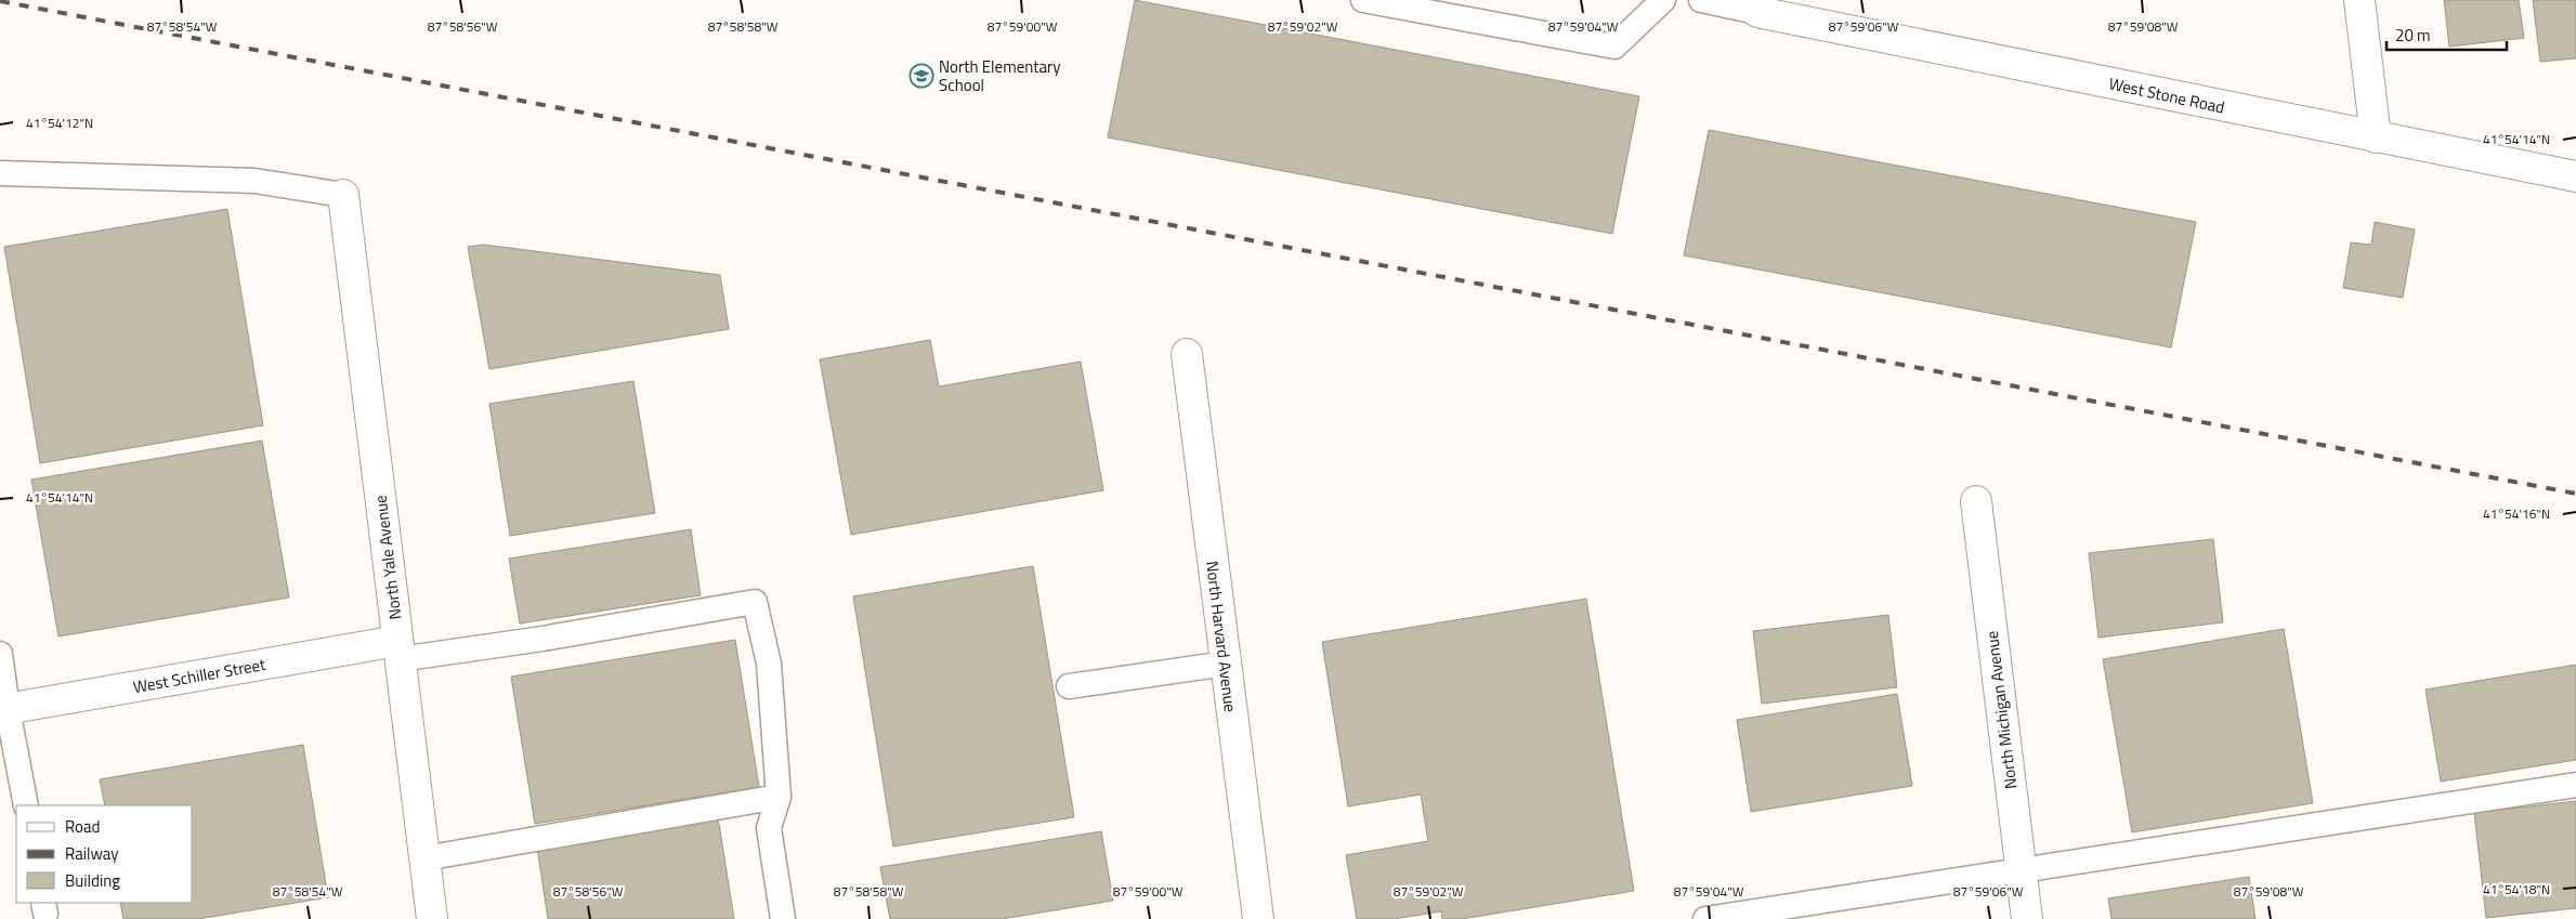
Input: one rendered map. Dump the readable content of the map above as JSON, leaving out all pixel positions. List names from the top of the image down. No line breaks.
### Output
{"streets":{"street":["West Stone Road","North Yale Avenue","North Harvard Avenue","West Schiller Street","North Michigan Avenue"]},"crossings":[["North Yale Avenue","West Schiller Street"]],"places":{"school or university":["North Elementary School"]},"legend":["Road","Railway","Building"],"scale_bar":"20 m","coordinates":["87°58'54\"W","87°58'56\"W","87°58'58\"W","87°59'00\"W","87°59'02\"W","87°59'04\"W","87°59'06\"W","87°59'08\"W","41°54'12\"N","41°54'14\"N","41°54'16\"N","41°54'18\"N"]}
